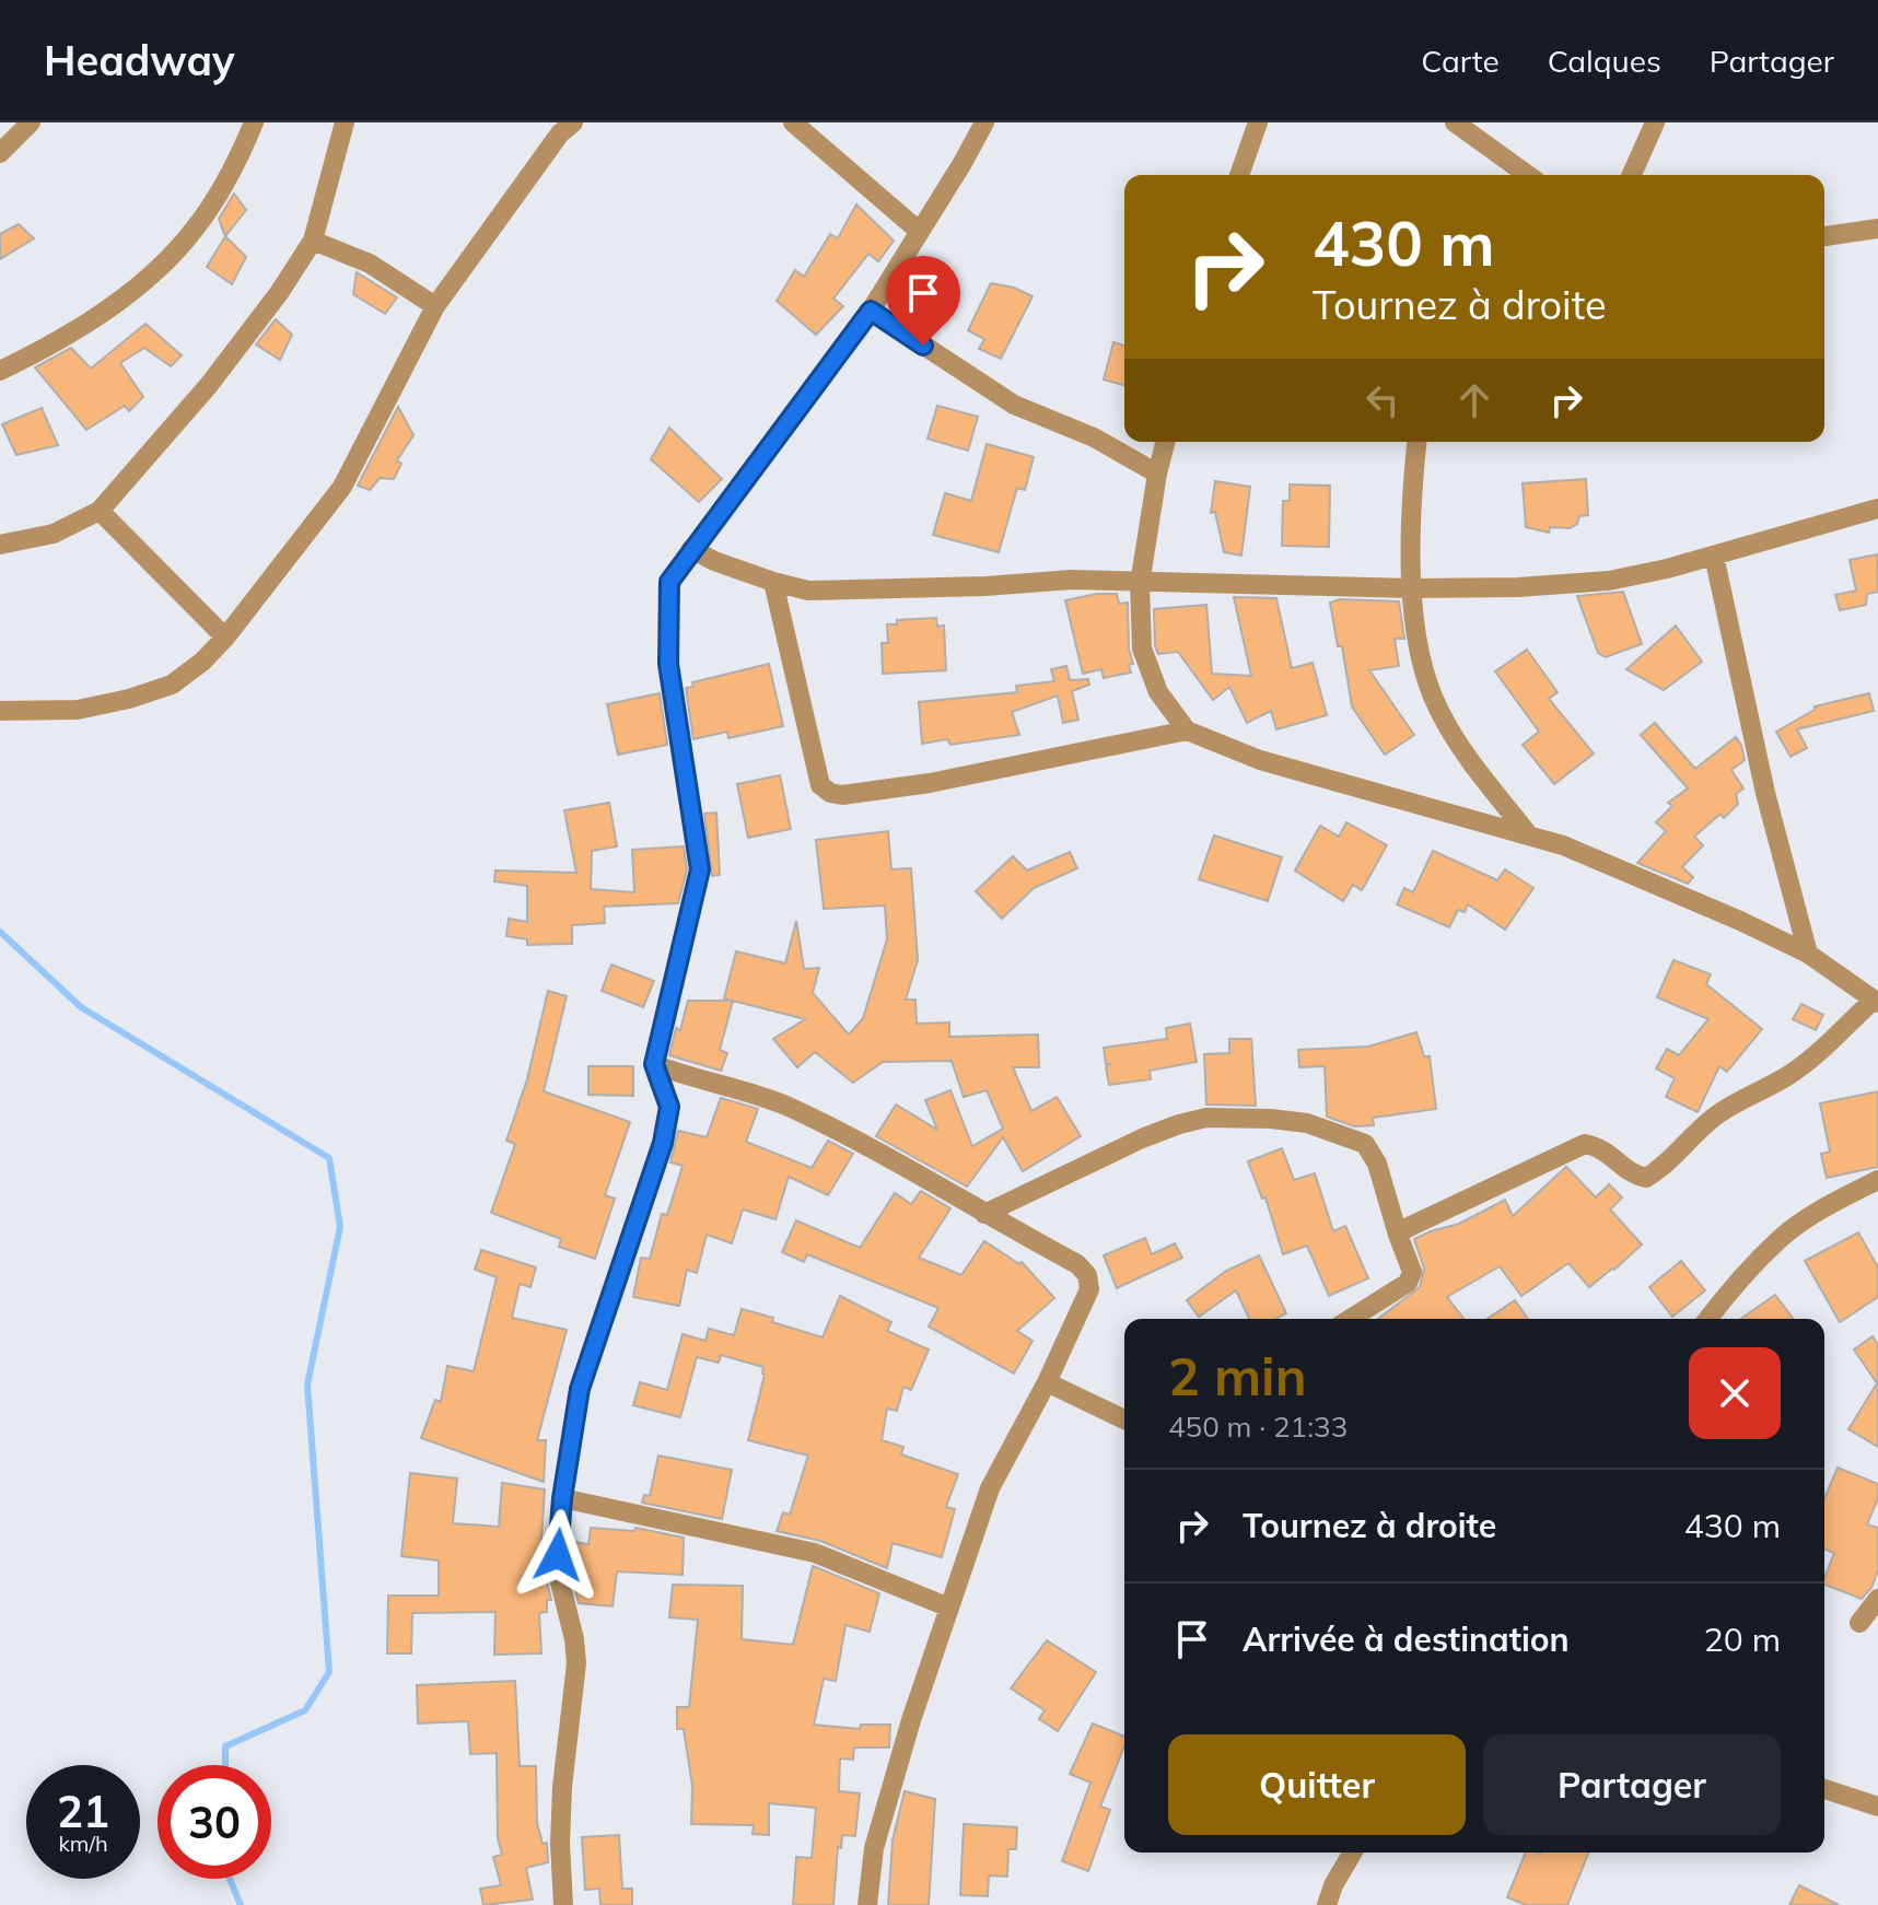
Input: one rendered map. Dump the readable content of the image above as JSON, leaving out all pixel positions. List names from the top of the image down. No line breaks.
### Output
{"page":{"header":"Headway","nav":["Carte","Calques","Partager"],"turn":["430 m","Tournez à droite"],"heading":["2 min","450 m · 21:33"],"list":[{"name":"Tournez à droite","value":"430 m"},{"name":"Arrivée à destination","value":"20 m"}],"buttons":["Quitter","Partager"],"speed":"21 km/h","limit":"30"}}
